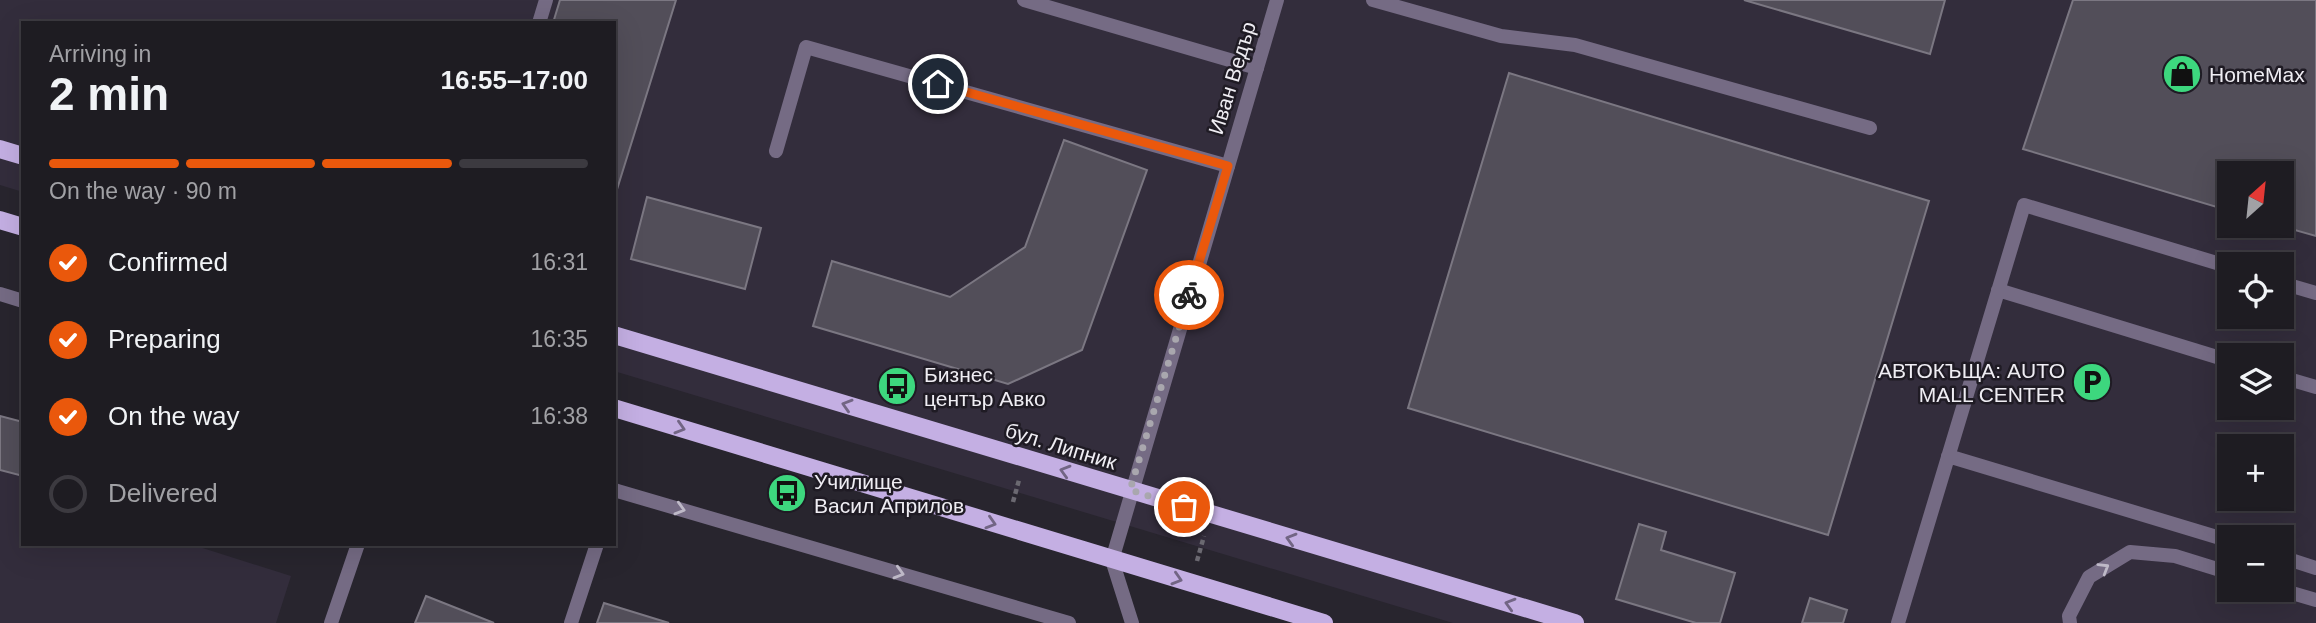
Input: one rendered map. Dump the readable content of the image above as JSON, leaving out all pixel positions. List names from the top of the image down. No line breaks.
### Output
{"streets":{"main road":["бул. Липник"],"street":["Иван Ведър"]},"crossings":[["Иван Ведър","бул. Липник"]],"places":{"shop":["HomeMax"],"parking":["АВТОКЪЩА: AUTO MALL CENTER"],"bus stop":["Бизнес център Авко","Училище Васил Априлов"]},"north":"top right","page":{"heading":["2 min","Arriving in","16:55–17:00"],"bar":"On the way · 90 m","map_buttons":["+","−"],"list":[["Confirmed","16:31"],["Preparing","16:35"],["On the way","16:38"],"Delivered"]}}
